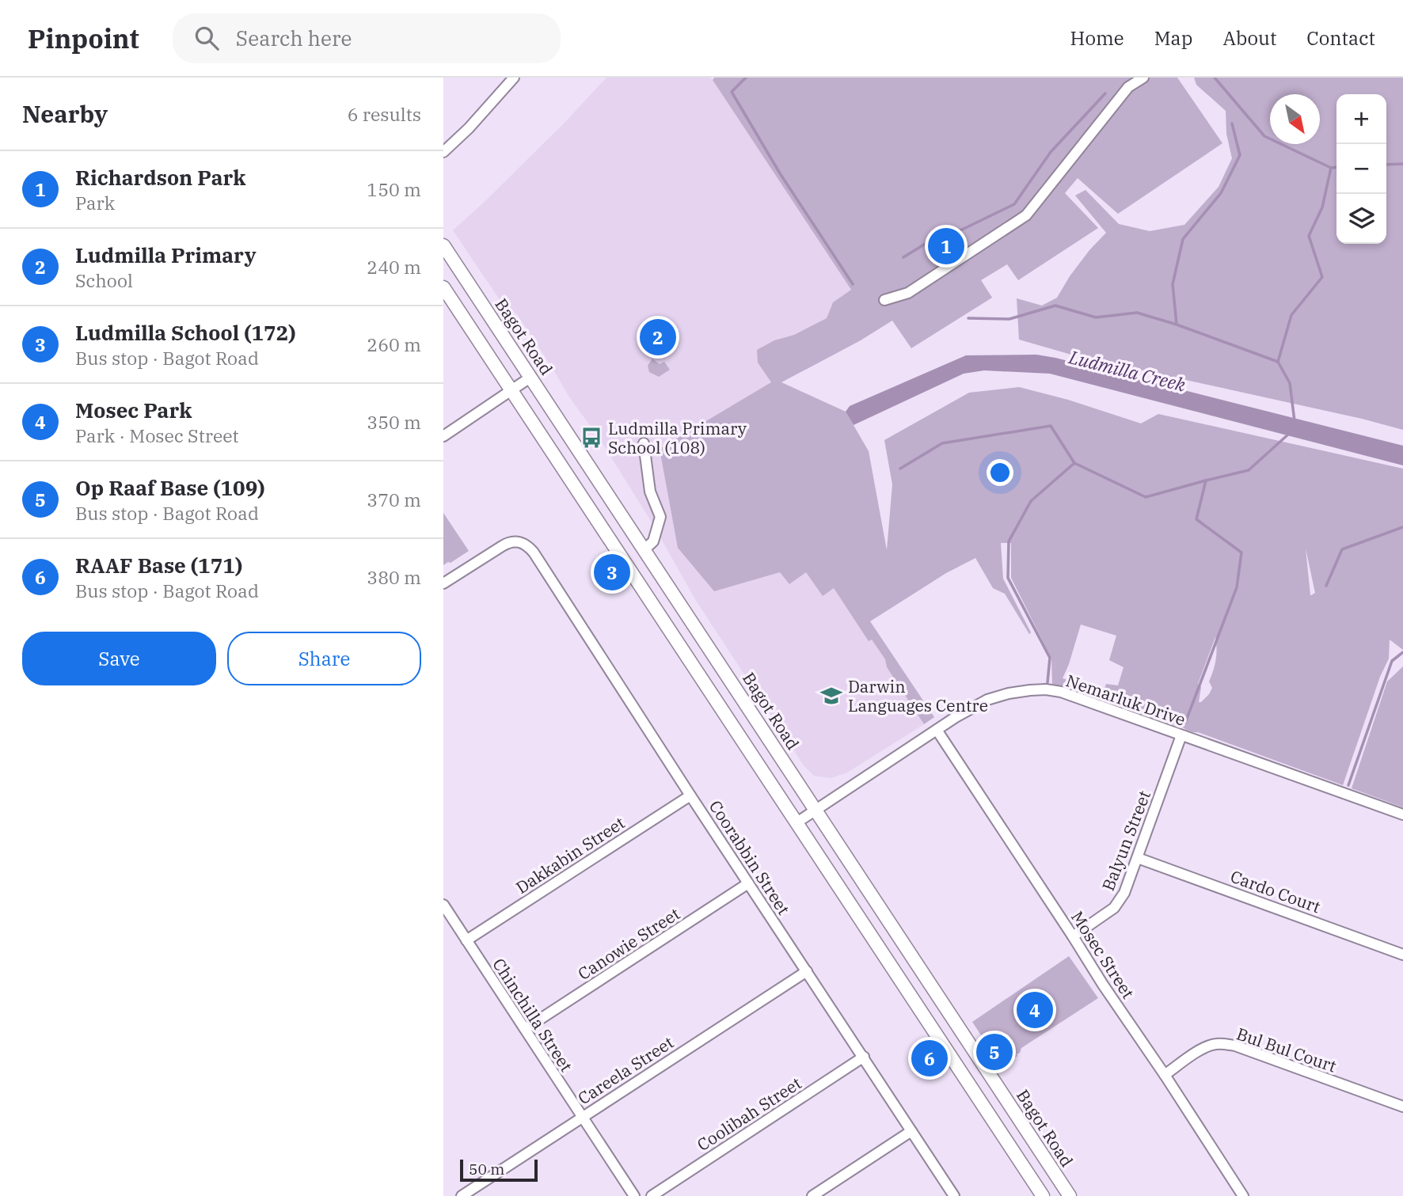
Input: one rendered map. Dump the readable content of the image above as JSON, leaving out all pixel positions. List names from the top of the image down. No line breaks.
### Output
{"streets":{"main road":["Bagot Road"],"street":["Nemarluk Drive","Balyun Street","Dakkabin Street","Coorabbin Street","Cardo Court","Canowie Street","Mosec Street","Chinchilla Street","Bul Bul Court","Careela Street","Coolibah Street"]},"crossings":[["Bagot Road","Nemarluk Drive"],["Nemarluk Drive","Balyun Street"],["Nemarluk Drive","Mosec Street"],["Balyun Street","Cardo Court"],["Balyun Street","Mosec Street"],["Dakkabin Street","Coorabbin Street"],["Dakkabin Street","Chinchilla Street"],["Coorabbin Street","Canowie Street"],["Coorabbin Street","Careela Street"],["Coorabbin Street","Coolibah Street"],["Canowie Street","Chinchilla Street"],["Mosec Street","Bul Bul Court"],["Chinchilla Street","Careela Street"]],"water":["Ludmilla Creek"],"places":{"bus stop":["Ludmilla Primary School (108)"],"school or university":["Darwin Languages Centre"]},"scale_bar":"50 m","north":"bottom right","page":{"header":"Pinpoint","search":"Search here","nav":["Home","Map","About","Contact"],"heading":["Nearby","6 results"],"map_buttons":["+","−"],"list":[{"mark":"1","name":"Richardson Park","note":"Park","value":"150 m"},{"mark":"2","name":"Ludmilla Primary","note":"School","value":"240 m"},{"mark":"3","name":"Ludmilla School (172)","note":"Bus stop · Bagot Road","value":"260 m"},{"mark":"4","name":"Mosec Park","note":"Park · Mosec Street","value":"350 m"},{"mark":"5","name":"Op Raaf Base (109)","note":"Bus stop · Bagot Road","value":"370 m"},{"mark":"6","name":"RAAF Base (171)","note":"Bus stop · Bagot Road","value":"380 m"}],"pins":["1","2","3","4","5","6"],"buttons":["Save","Share"],"scale":"50 m"}}
